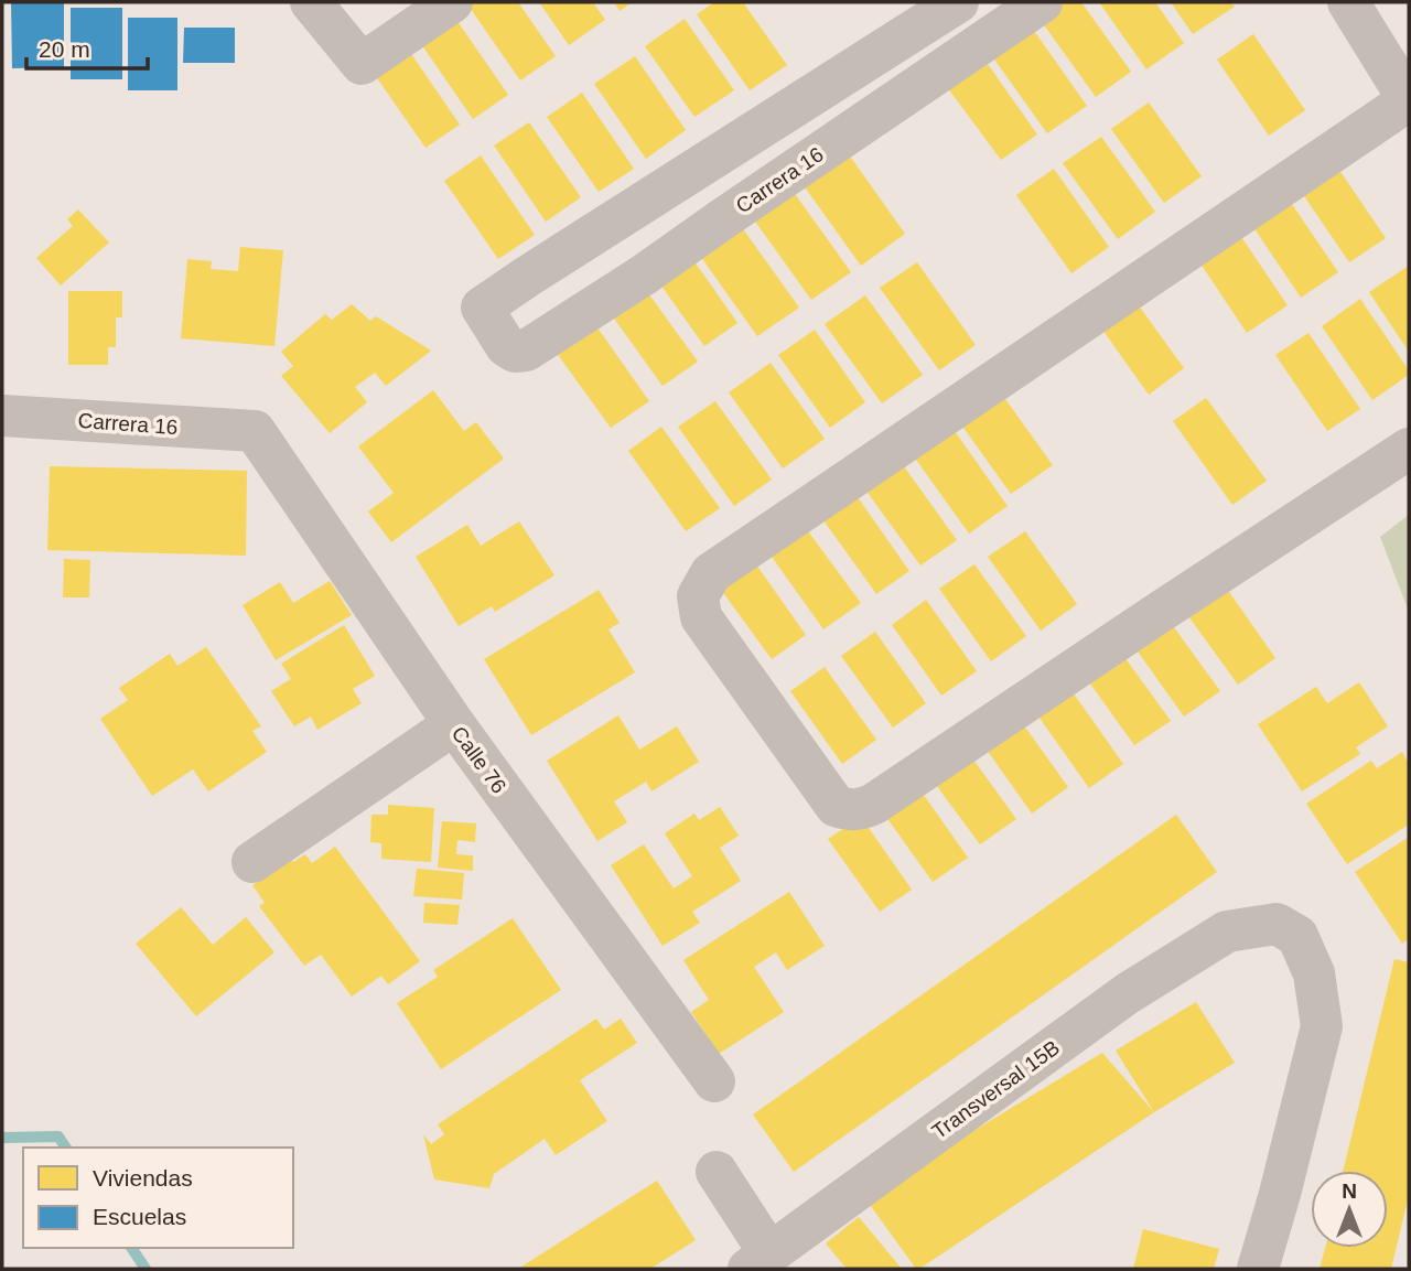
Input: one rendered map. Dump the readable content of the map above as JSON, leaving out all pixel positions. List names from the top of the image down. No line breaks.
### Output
{"streets":{"street":["Carrera 16","Calle 76","Transversal 15B"]},"crossings":[["Carrera 16","Calle 76"]],"legend":["Viviendas","Escuelas"],"scale_bar":"20 m","north":"top"}
